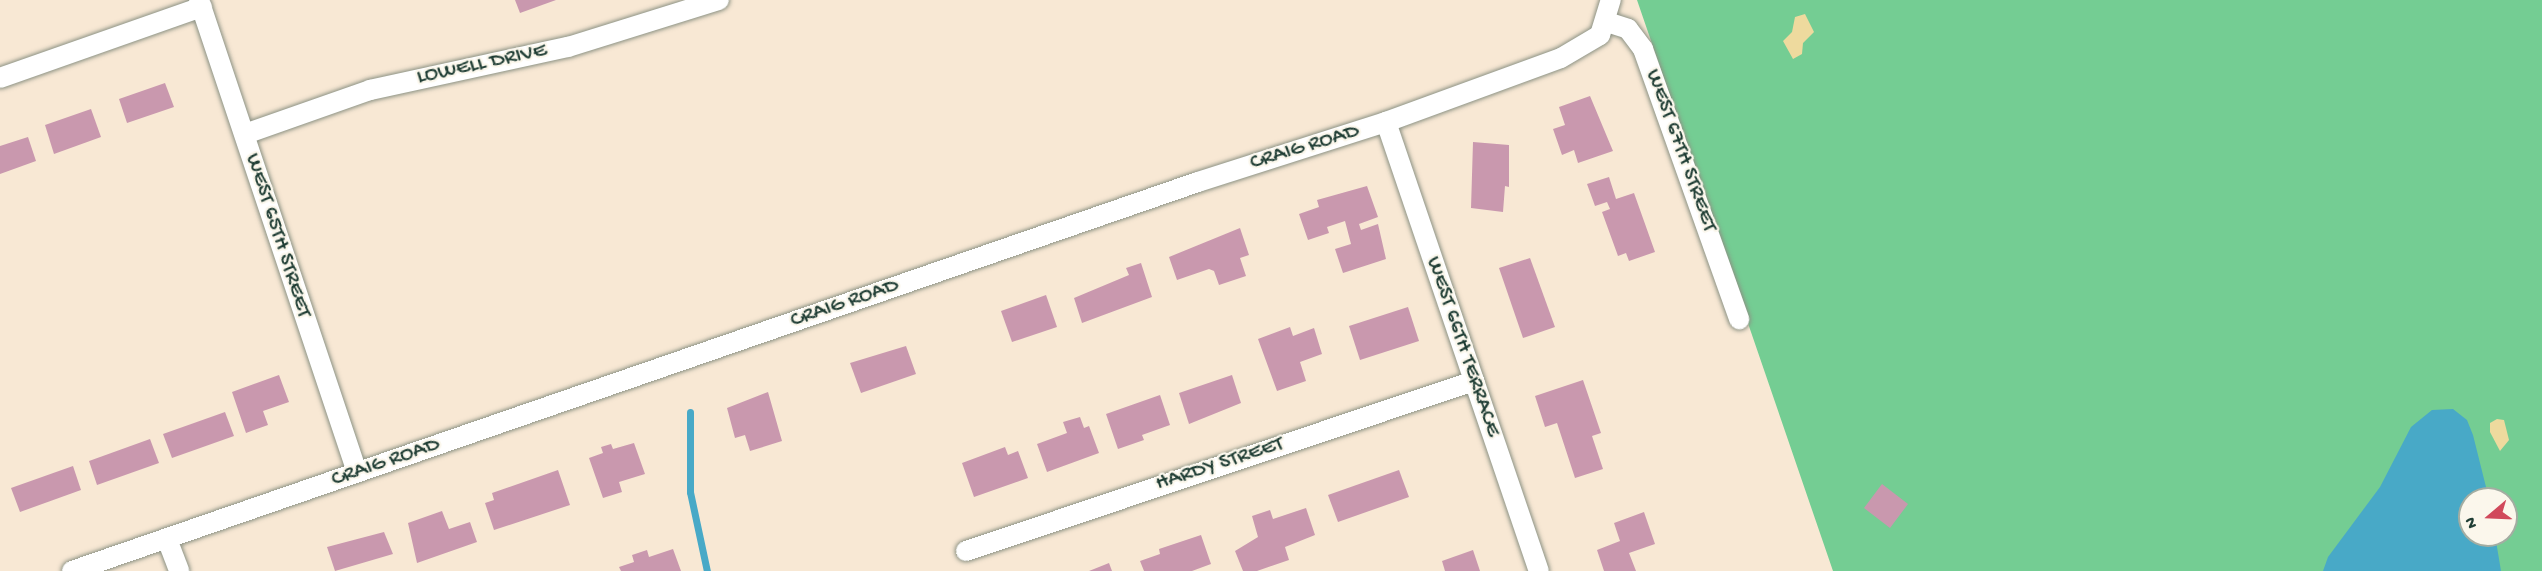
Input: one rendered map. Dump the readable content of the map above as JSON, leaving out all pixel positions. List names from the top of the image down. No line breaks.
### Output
{"streets":{"street":["LOWELL DRIVE","CRAIG ROAD","WEST 67TH STREET","WEST 65TH STREET","WEST 66TH TERRACE","HARDY STREET"]},"crossings":[["LOWELL DRIVE","WEST 65TH STREET"],["CRAIG ROAD","WEST 67TH STREET"],["CRAIG ROAD","WEST 65TH STREET"],["CRAIG ROAD","WEST 66TH TERRACE"],["WEST 66TH TERRACE","HARDY STREET"]],"north":"left"}
